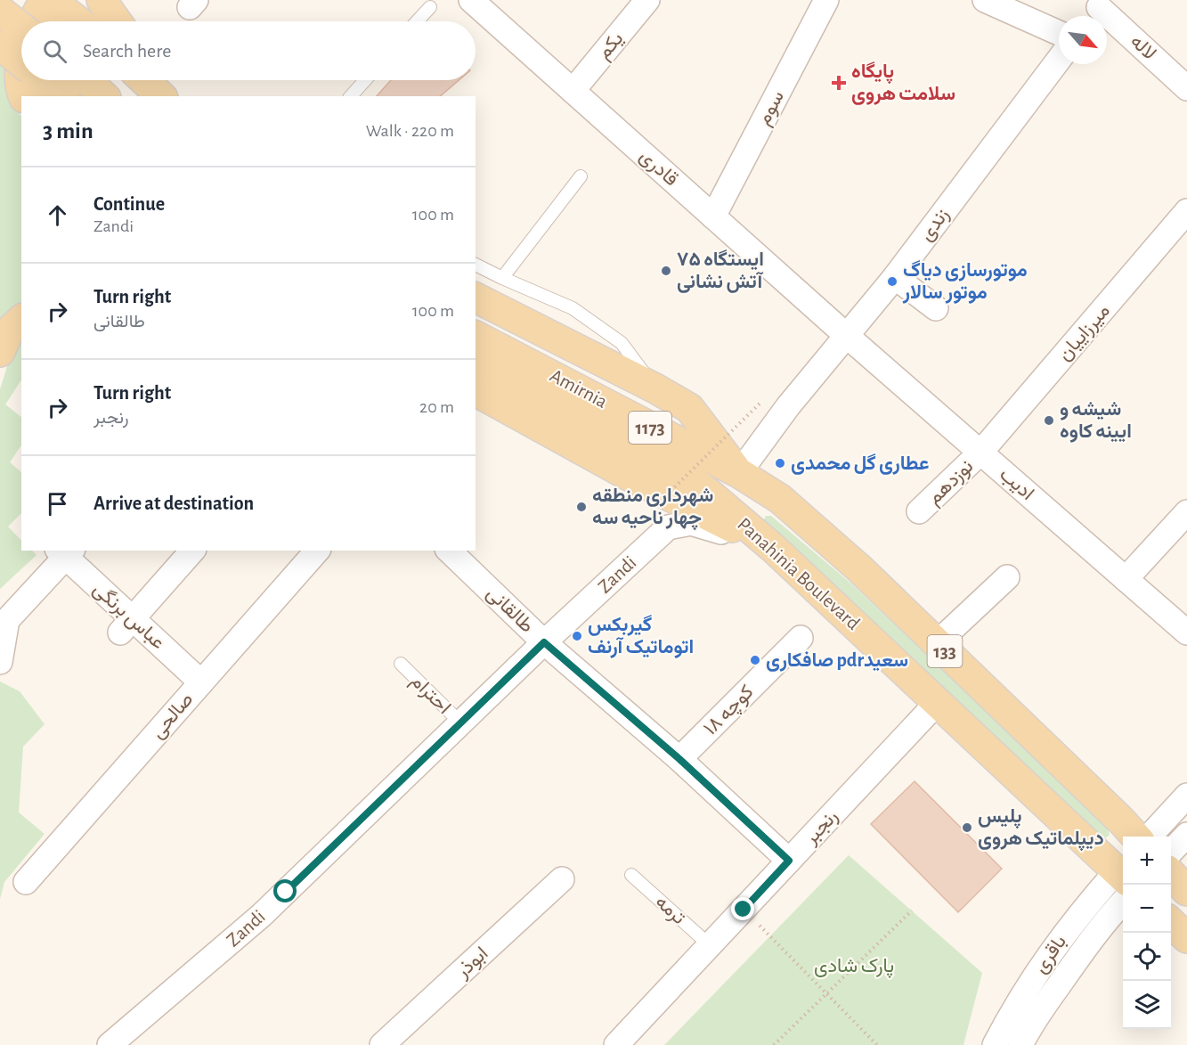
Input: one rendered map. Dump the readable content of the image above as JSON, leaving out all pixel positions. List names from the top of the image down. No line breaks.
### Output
{"streets":{"main road":["Amirnia","1173","Panahinia Boulevard","133"],"street":["یکم","لاله","سوم","قادری","زندی","میرزاییان","نوزدهم","ادیب","Zandi","طالقانی","عباس برنگی","کوچه ۱۸","صالحی","رنجبر","باقری","ابوذر"],"lane":["احترام","ترمه"]},"crossings":[["یکم","قادری"],["سوم","قادری"],["قادری","زندی"],["قادری","ادیب"],["زندی","Amirnia"],["زندی","ادیب"],["زندی","Panahinia Boulevard"],["میرزاییان","نوزدهم"],["میرزاییان","ادیب"],["Amirnia","Panahinia Boulevard"],["نوزدهم","ادیب"],["Panahinia Boulevard","Zandi"],["Panahinia Boulevard","رنجبر"],["Zandi","طالقانی"],["Zandi","احترام"],["طالقانی","کوچه ۱۸"],["طالقانی","رنجبر"],["عباس برنگی","صالحی"],["رنجبر","ترمه"]],"parks":["پارک شادی"],"places":{"health":["پایگاه سلامت هروی"],"other":["ایستگاه ۷۵ آتش نشانی","موتورسازی دیاگ موتور سالار","شیشه و ایینه کاوه","عطاری گل محمدی","شهرداری منطقه چهار ناحیه سه","گیربکس اتوماتیک آرنف","صافکاری pdrسعید","پلیس دیپلماتیک هروی"]},"north":"bottom right","page":{"search":"Search here","heading":["3 min","Walk · 220 m"],"list":[["Continue","Zandi","100 m"],["Turn right","طالقانی","100 m"],["Turn right","رنجبر","20 m"],"Arrive at destination"],"map_buttons":["+","−"]}}
